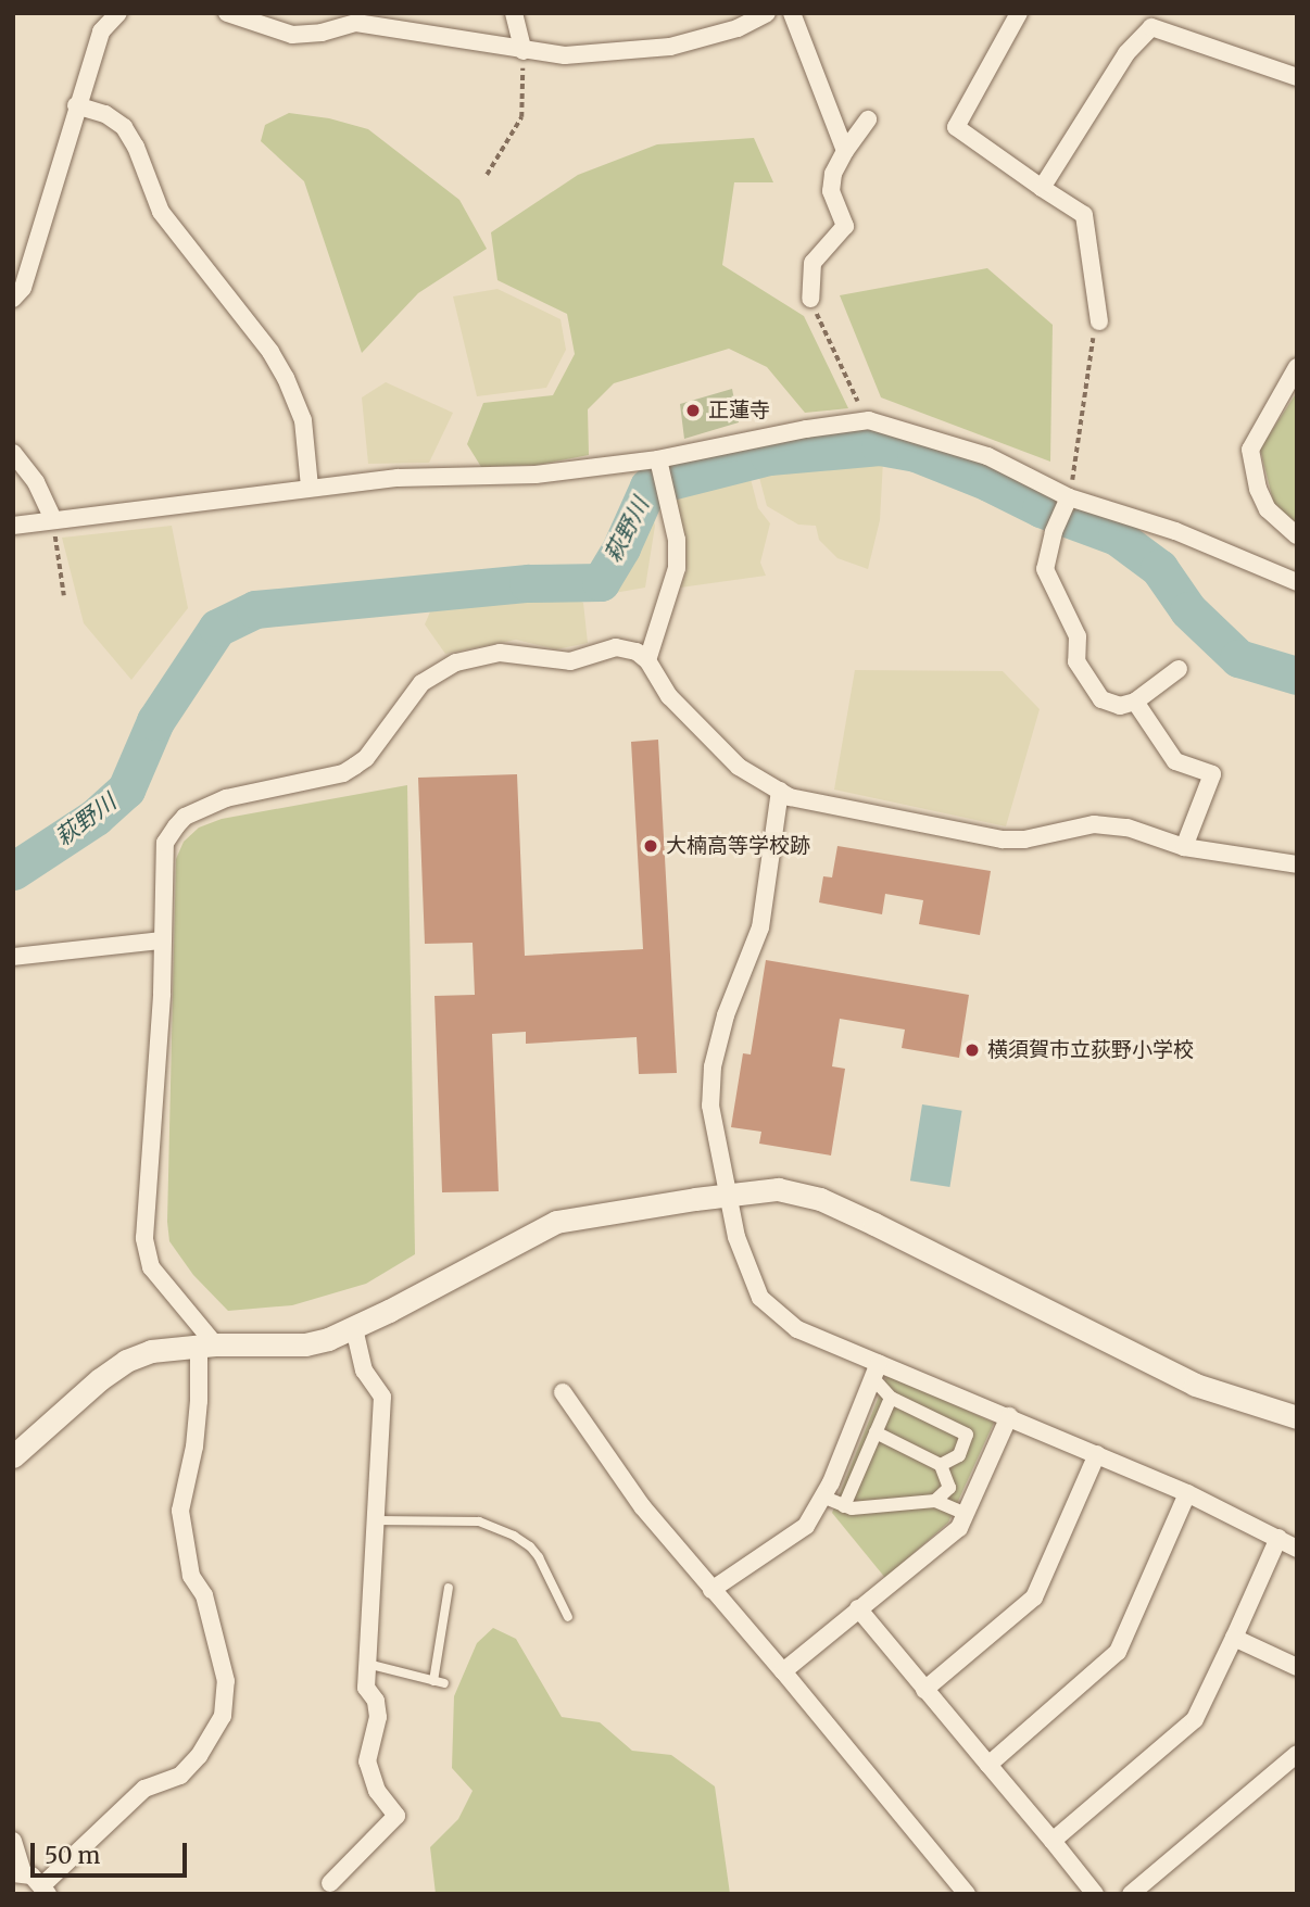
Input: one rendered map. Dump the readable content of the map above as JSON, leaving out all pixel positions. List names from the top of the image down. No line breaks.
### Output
{"water":["萩野川"],"places":["正蓮寺","大楠高等学校跡","横須賀市立荻野小学校"],"scale_bar":"50 m"}
